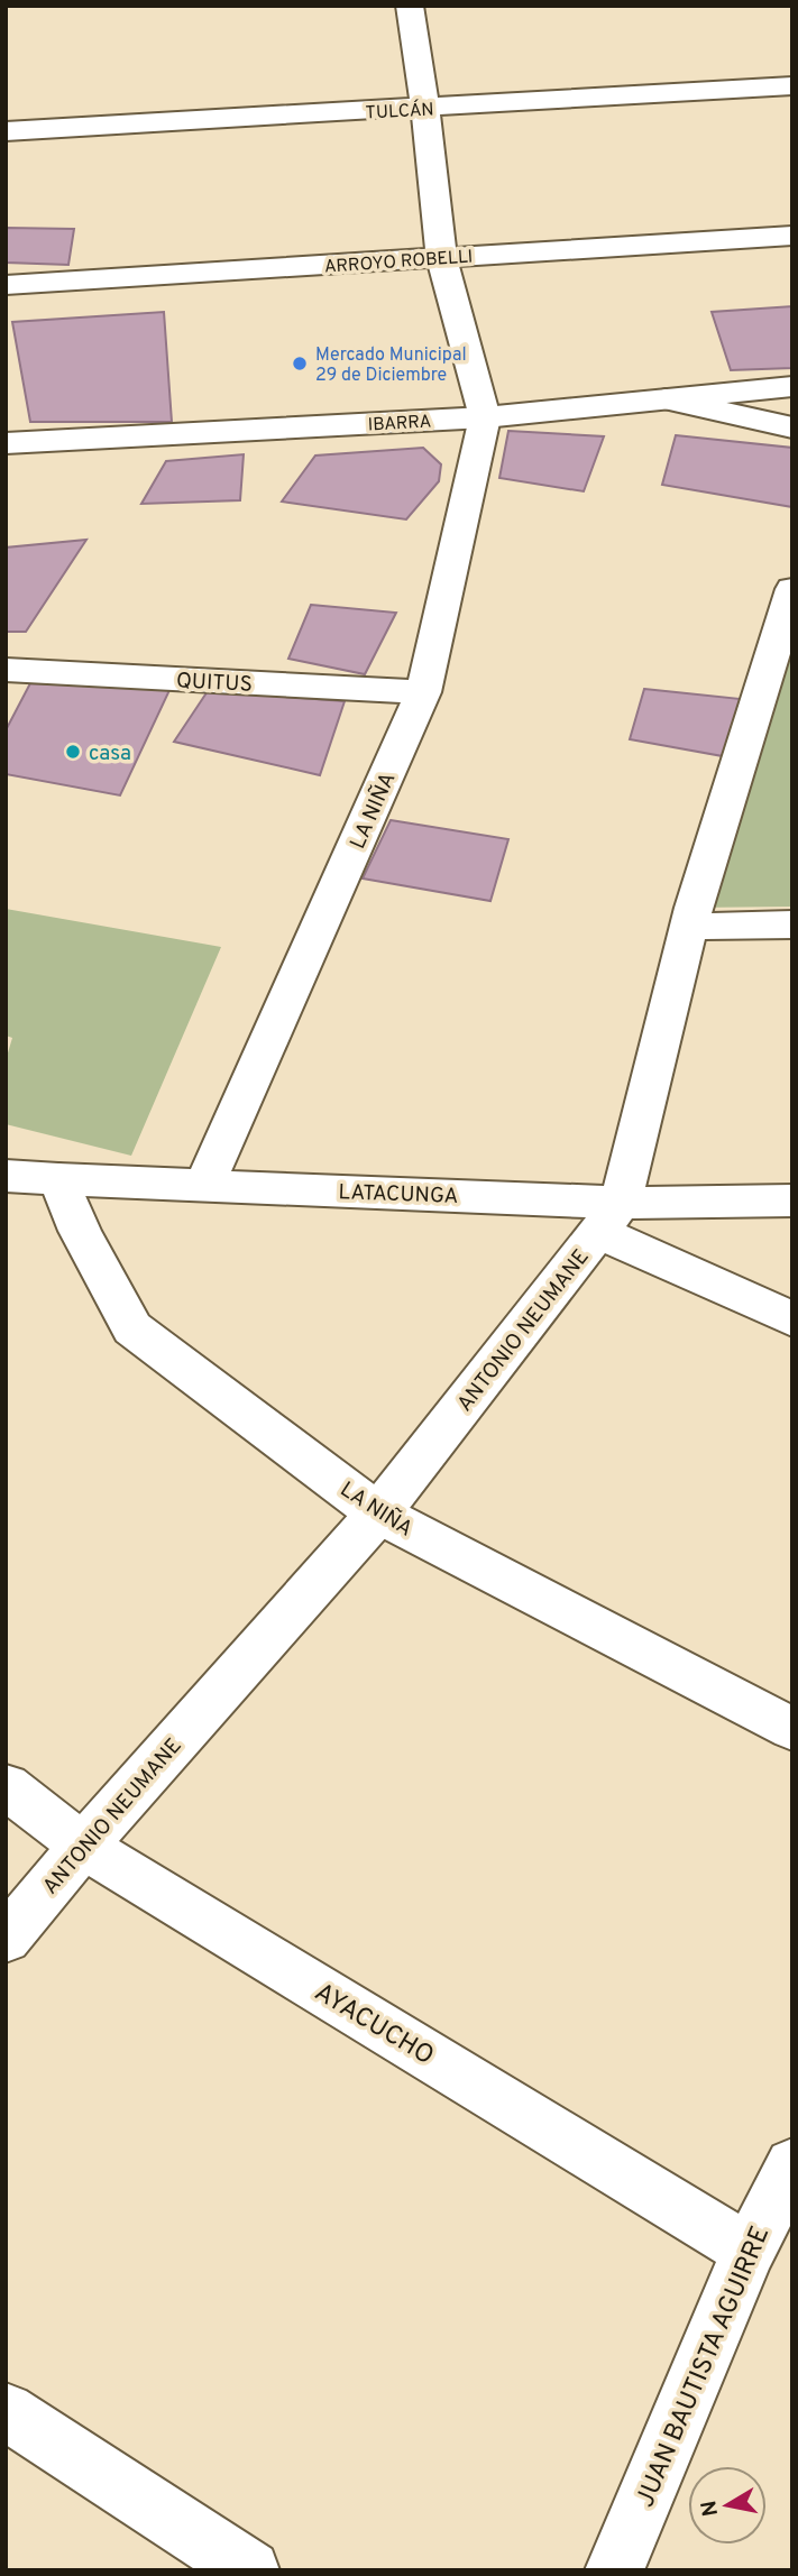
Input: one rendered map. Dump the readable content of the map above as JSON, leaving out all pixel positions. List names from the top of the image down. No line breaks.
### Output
{"streets":{"street":["TULCÁN","ARROYO ROBELLI","IBARRA","QUITUS","LA NIÑA","LATACUNGA","ANTONIO NEUMANE","AYACUCHO","JUAN BAUTISTA AGUIRRE"]},"crossings":[["IBARRA","LA NIÑA"],["QUITUS","LA NIÑA"],["LA NIÑA","LATACUNGA"],["LA NIÑA","ANTONIO NEUMANE"],["LATACUNGA","ANTONIO NEUMANE"],["ANTONIO NEUMANE","AYACUCHO"],["AYACUCHO","JUAN BAUTISTA AGUIRRE"]],"places":["Mercado Municipal 29 de Diciembre","casa"],"north":"left"}
